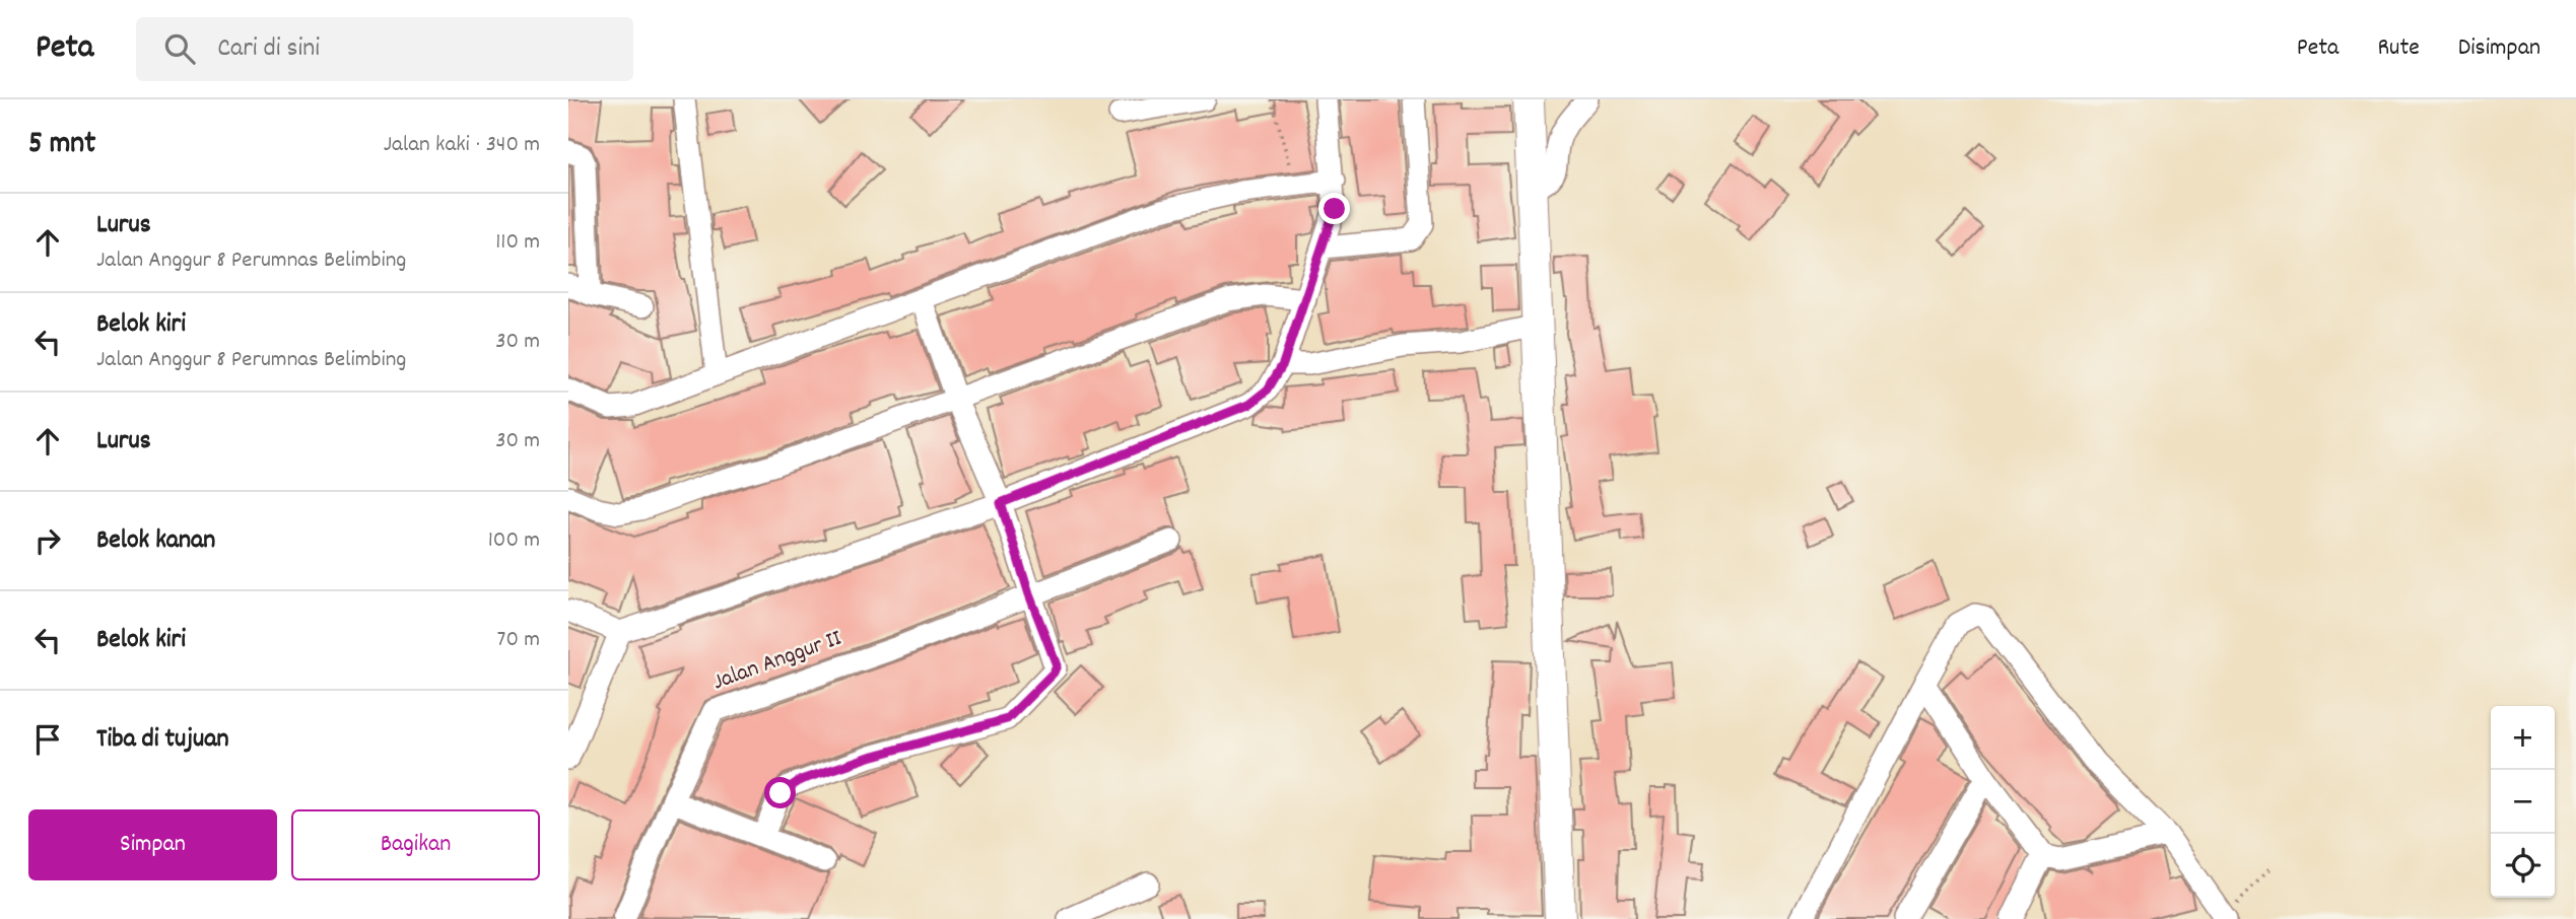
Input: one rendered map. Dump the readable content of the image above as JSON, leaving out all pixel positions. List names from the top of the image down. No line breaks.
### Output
{"streets":{"street":["Jalan Anggur II"]},"page":{"header":"Peta","search":"Cari di sini","nav":["Peta","Rute","Disimpan"],"heading":["5 mnt","Jalan kaki · 340 m"],"list":[["Lurus","Jalan Anggur 8 Perumnas Belimbing","110 m"],["Belok kiri","Jalan Anggur 8 Perumnas Belimbing","30 m"],["Lurus","30 m"],["Belok kanan","100 m"],["Belok kiri","70 m"],"Tiba di tujuan"],"map_buttons":["+","−"],"buttons":["Simpan","Bagikan"]}}
